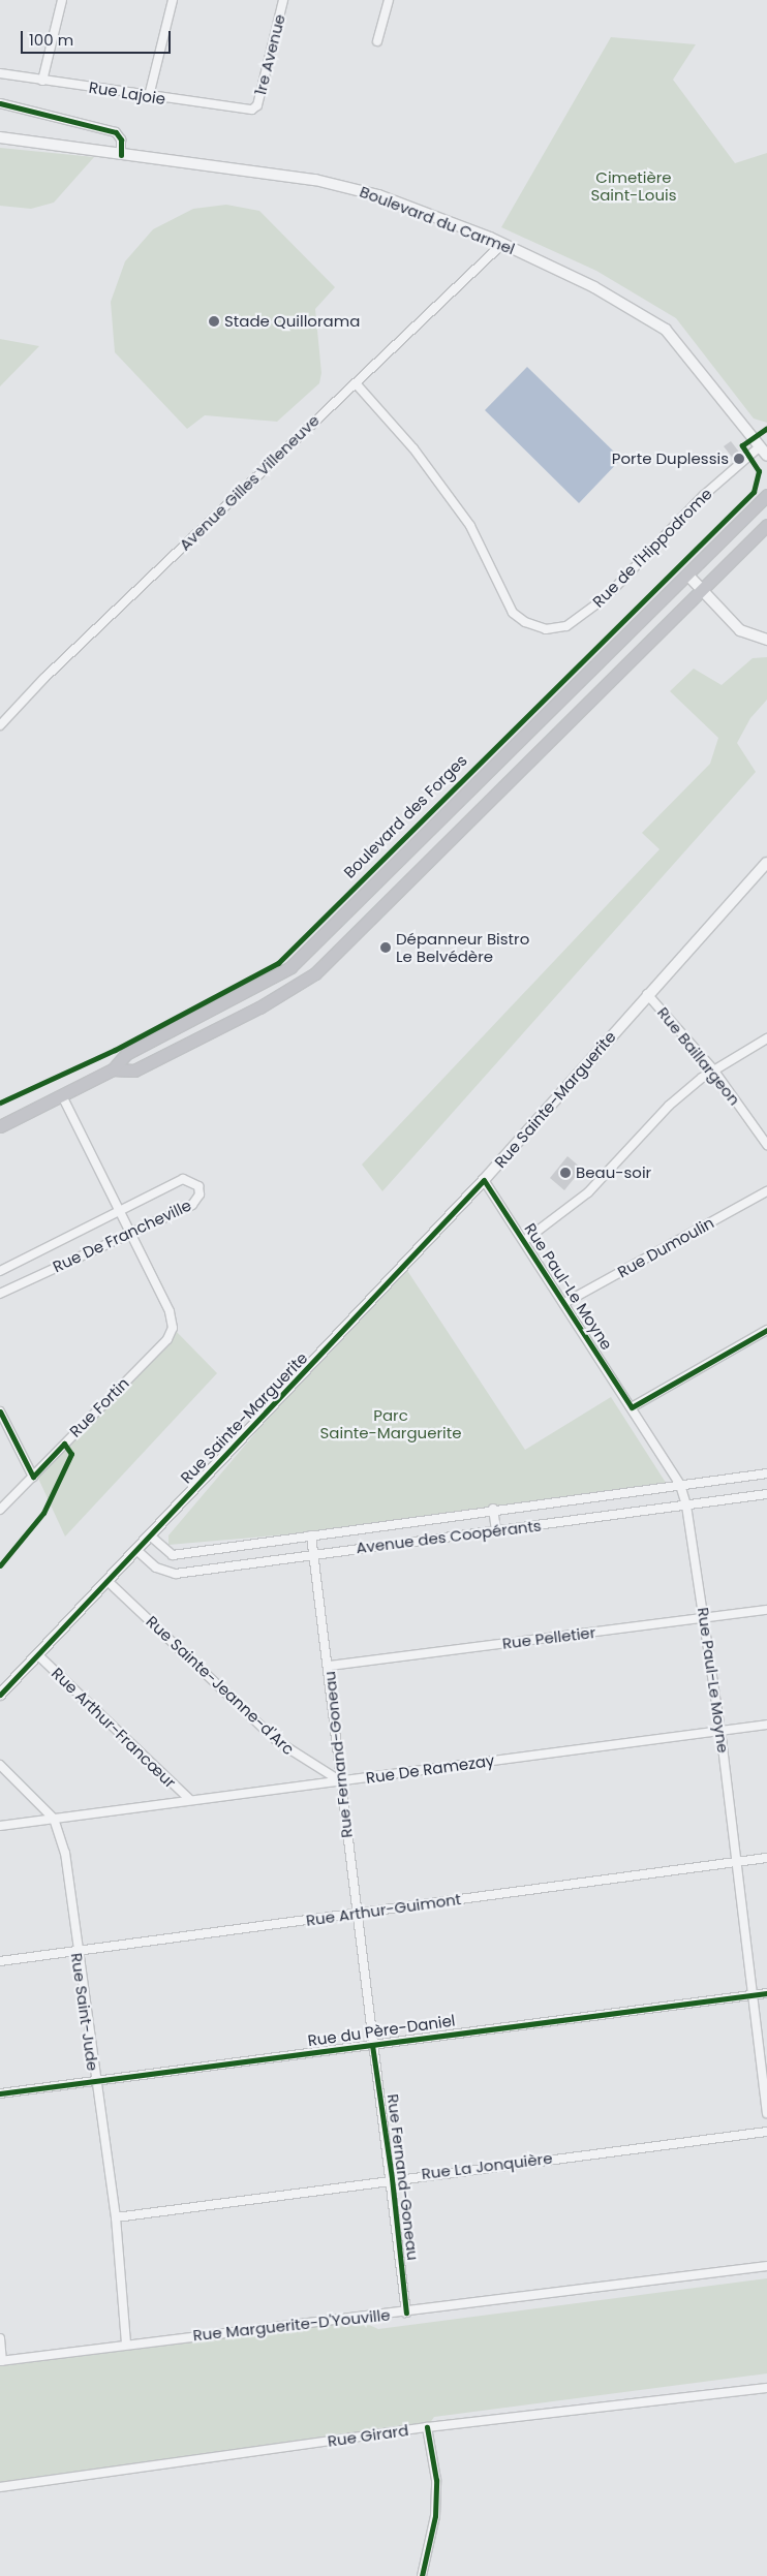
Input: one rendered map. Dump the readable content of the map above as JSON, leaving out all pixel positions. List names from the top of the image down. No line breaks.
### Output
{"streets":{"main road":["Boulevard des Forges"],"street":["1re Avenue","Rue Lajoie","Boulevard du Carmel","Avenue Gilles Villeneuve","Rue de l'Hippodrome","Rue Baillargeon","Rue Sainte-Marguerite","Rue De Francheville","Rue Dumoulin","Rue Paul-Le Moyne","Rue Fortin","Avenue des Coopérants","Rue Pelletier","Rue Sainte-Jeanne-d'Arc","Rue Arthur-Francœur","Rue Fernand-Goneau","Rue De Ramezay","Rue Arthur-Guimont","Rue Saint-Jude","Rue du Père-Daniel","Rue La Jonquière","Rue Marguerite-D'Youville","Rue Girard"]},"crossings":[["1re Avenue","Rue Lajoie"],["Boulevard du Carmel","Avenue Gilles Villeneuve"],["Boulevard du Carmel","Rue de l'Hippodrome"],["Avenue Gilles Villeneuve","Rue de l'Hippodrome"],["Rue Baillargeon","Rue Sainte-Marguerite"],["Rue Sainte-Marguerite","Rue Paul-Le Moyne"],["Rue Sainte-Marguerite","Avenue des Coopérants"],["Rue Sainte-Marguerite","Rue Sainte-Jeanne-d'Arc"],["Rue Sainte-Marguerite","Rue Arthur-Francœur"],["Rue De Francheville","Rue Fortin"],["Rue Dumoulin","Rue Paul-Le Moyne"],["Rue Paul-Le Moyne","Avenue des Coopérants"],["Rue Paul-Le Moyne","Rue Pelletier"],["Rue Paul-Le Moyne","Rue De Ramezay"],["Rue Paul-Le Moyne","Rue Arthur-Guimont"],["Rue Paul-Le Moyne","Rue du Père-Daniel"],["Avenue des Coopérants","Rue Fernand-Goneau"],["Rue Pelletier","Rue Fernand-Goneau"],["Rue Sainte-Jeanne-d'Arc","Rue Fernand-Goneau"],["Rue Sainte-Jeanne-d'Arc","Rue De Ramezay"],["Rue Arthur-Francœur","Rue De Ramezay"],["Rue Fernand-Goneau","Rue De Ramezay"],["Rue Fernand-Goneau","Rue Arthur-Guimont"],["Rue Fernand-Goneau","Rue du Père-Daniel"],["Rue Fernand-Goneau","Rue La Jonquière"],["Rue Fernand-Goneau","Rue Marguerite-D'Youville"],["Rue De Ramezay","Rue Saint-Jude"],["Rue Arthur-Guimont","Rue Saint-Jude"],["Rue Saint-Jude","Rue du Père-Daniel"],["Rue Saint-Jude","Rue La Jonquière"],["Rue Saint-Jude","Rue Marguerite-D'Youville"]],"parks":["Cimetière Saint-Louis","Parc Sainte-Marguerite"],"places":["Stade Quillorama","Porte Duplessis","Dépanneur Bistro Le Belvédère","Beau-soir"],"scale_bar":"100 m"}
